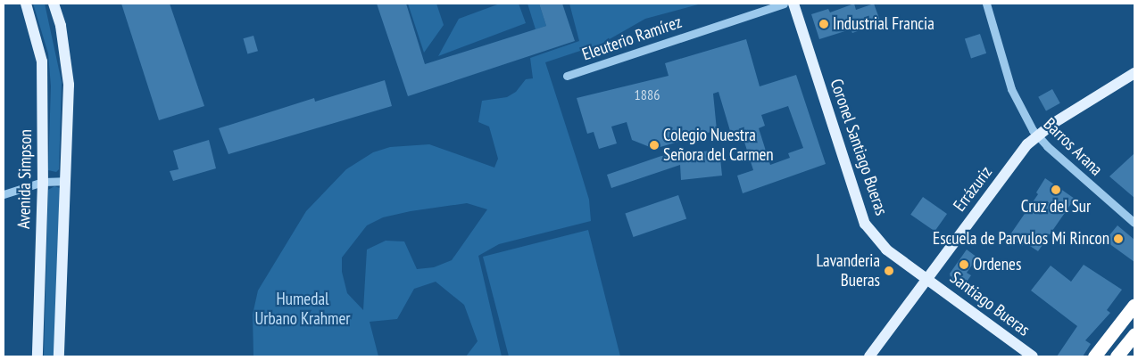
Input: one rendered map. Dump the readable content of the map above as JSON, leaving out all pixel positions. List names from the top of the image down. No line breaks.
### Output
{"streets":{"main road":["Coronel Santiago Bueras","Avenida Simpson","Errázuriz","Santiago Bueras"],"street":["Eleuterio Ramírez","Barros Arana"]},"crossings":[["Coronel Santiago Bueras","Errázuriz"],["Coronel Santiago Bueras","Santiago Bueras"],["Barros Arana","Errázuriz"],["Errázuriz","Santiago Bueras"]],"parks":["Humedal Urbano Krahmer"],"places":["Industrial Francia","Colegio Nuestra Señora del Carmen","Cruz del Sur","Escuela de Parvulos Mi Rincon","Ordenes","Lavanderia Bueras"],"house_numbers":["1886"]}
